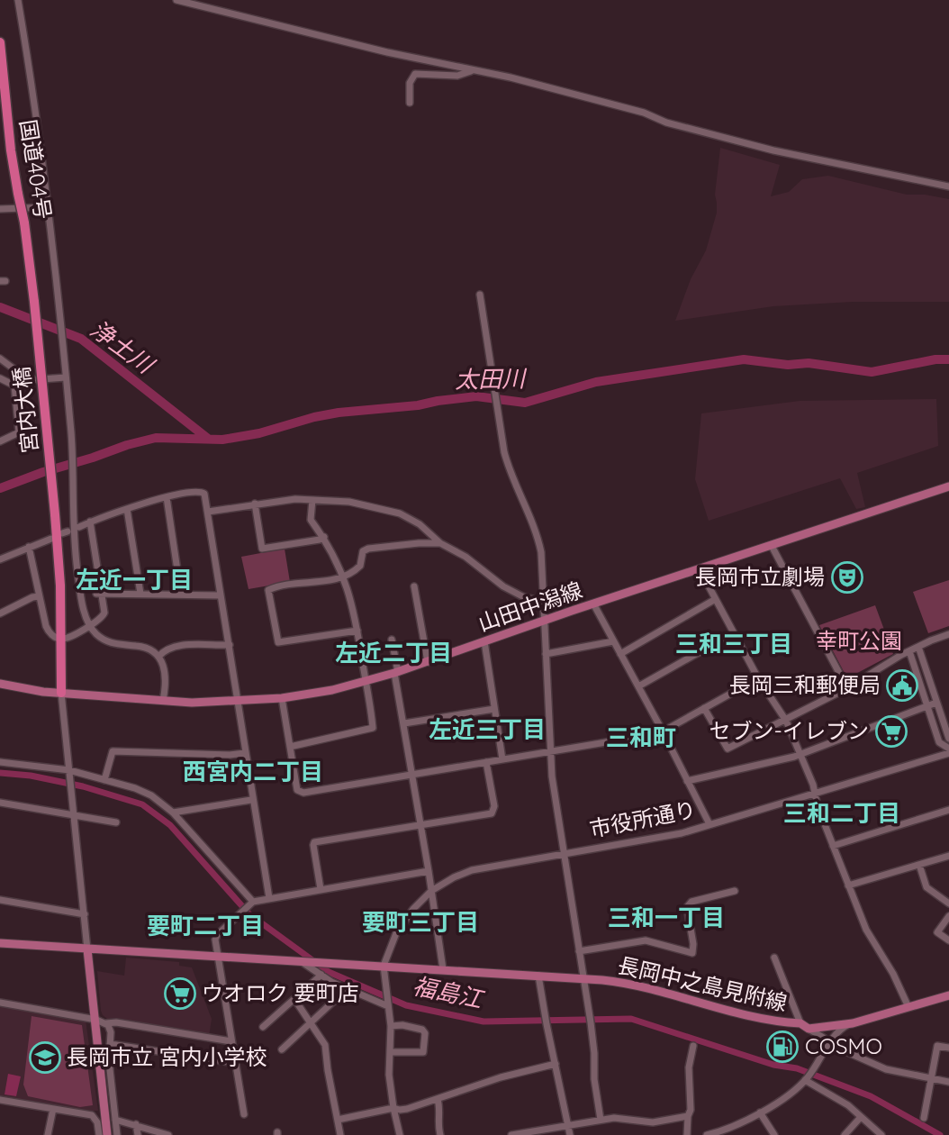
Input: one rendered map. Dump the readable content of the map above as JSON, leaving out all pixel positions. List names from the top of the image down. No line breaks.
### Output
{"streets":{"highway":["国道404号","宮内大橋"],"main road":["山田中潟線","長岡中之島見附線"],"street":["市役所通り"]},"crossings":[["国道404号","宮内大橋"],["市役所通り","長岡中之島見附線"]],"districts":["左近一丁目","三和三丁目","左近二丁目","左近三丁目","三和町","西宮内二丁目","三和二丁目","三和一丁目","要町三丁目","要町二丁目"],"water":["浄土川","太田川","福島江"],"parks":["幸町公園"],"places":{"theatre":["長岡市立劇場"],"public building":["長岡三和郵便局"],"supermarket":["セブン-イレブン","ウオロク 要町店"],"fuel station":["COSMO"],"school or university":["長岡市立 宮内小学校"]}}
